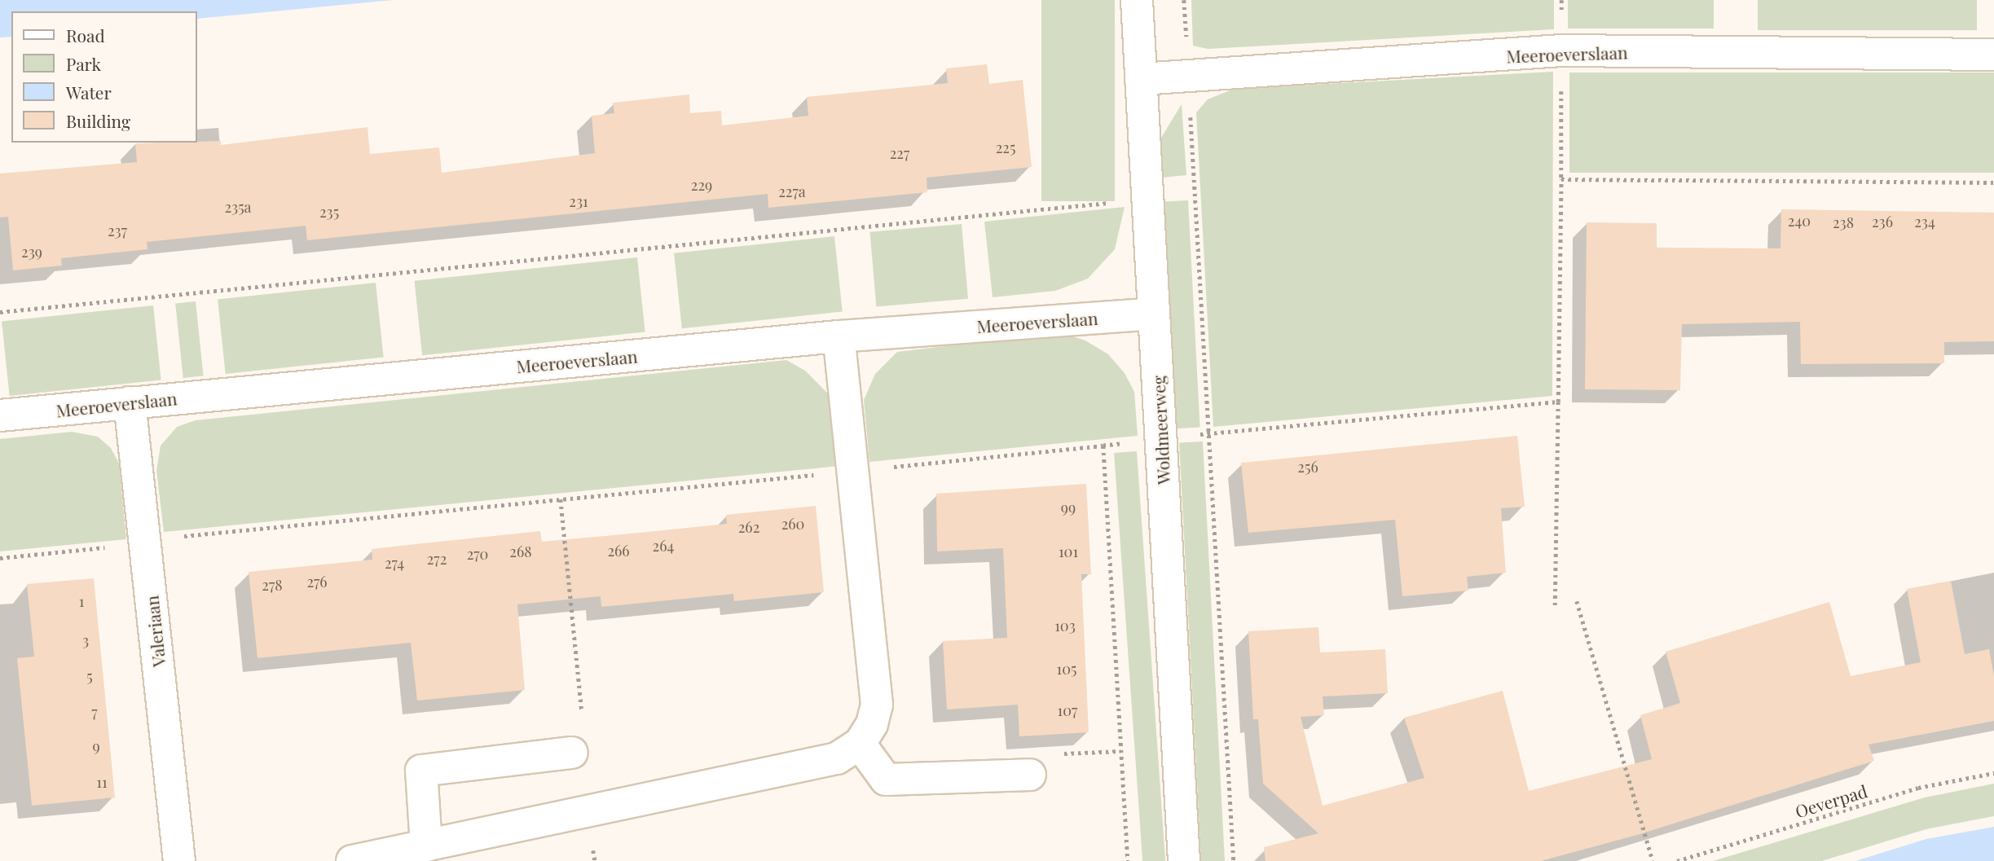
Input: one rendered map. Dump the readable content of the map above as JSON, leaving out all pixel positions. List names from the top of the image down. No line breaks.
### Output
{"streets":{"street":["Meeroeverslaan","Woldmeerweg","Valeriaan"],"path":["Oeverpad"]},"crossings":[["Meeroeverslaan","Woldmeerweg"],["Meeroeverslaan","Valeriaan"]],"house_numbers":["225","227","229","227a","231","235a","235","240","236","234","238","237","239","256","99","260","262","264","266","268","101","270","272","274","276","278","1","103","3","105","5","107","7","9","11"],"legend":["Road","Park","Water","Building"]}
